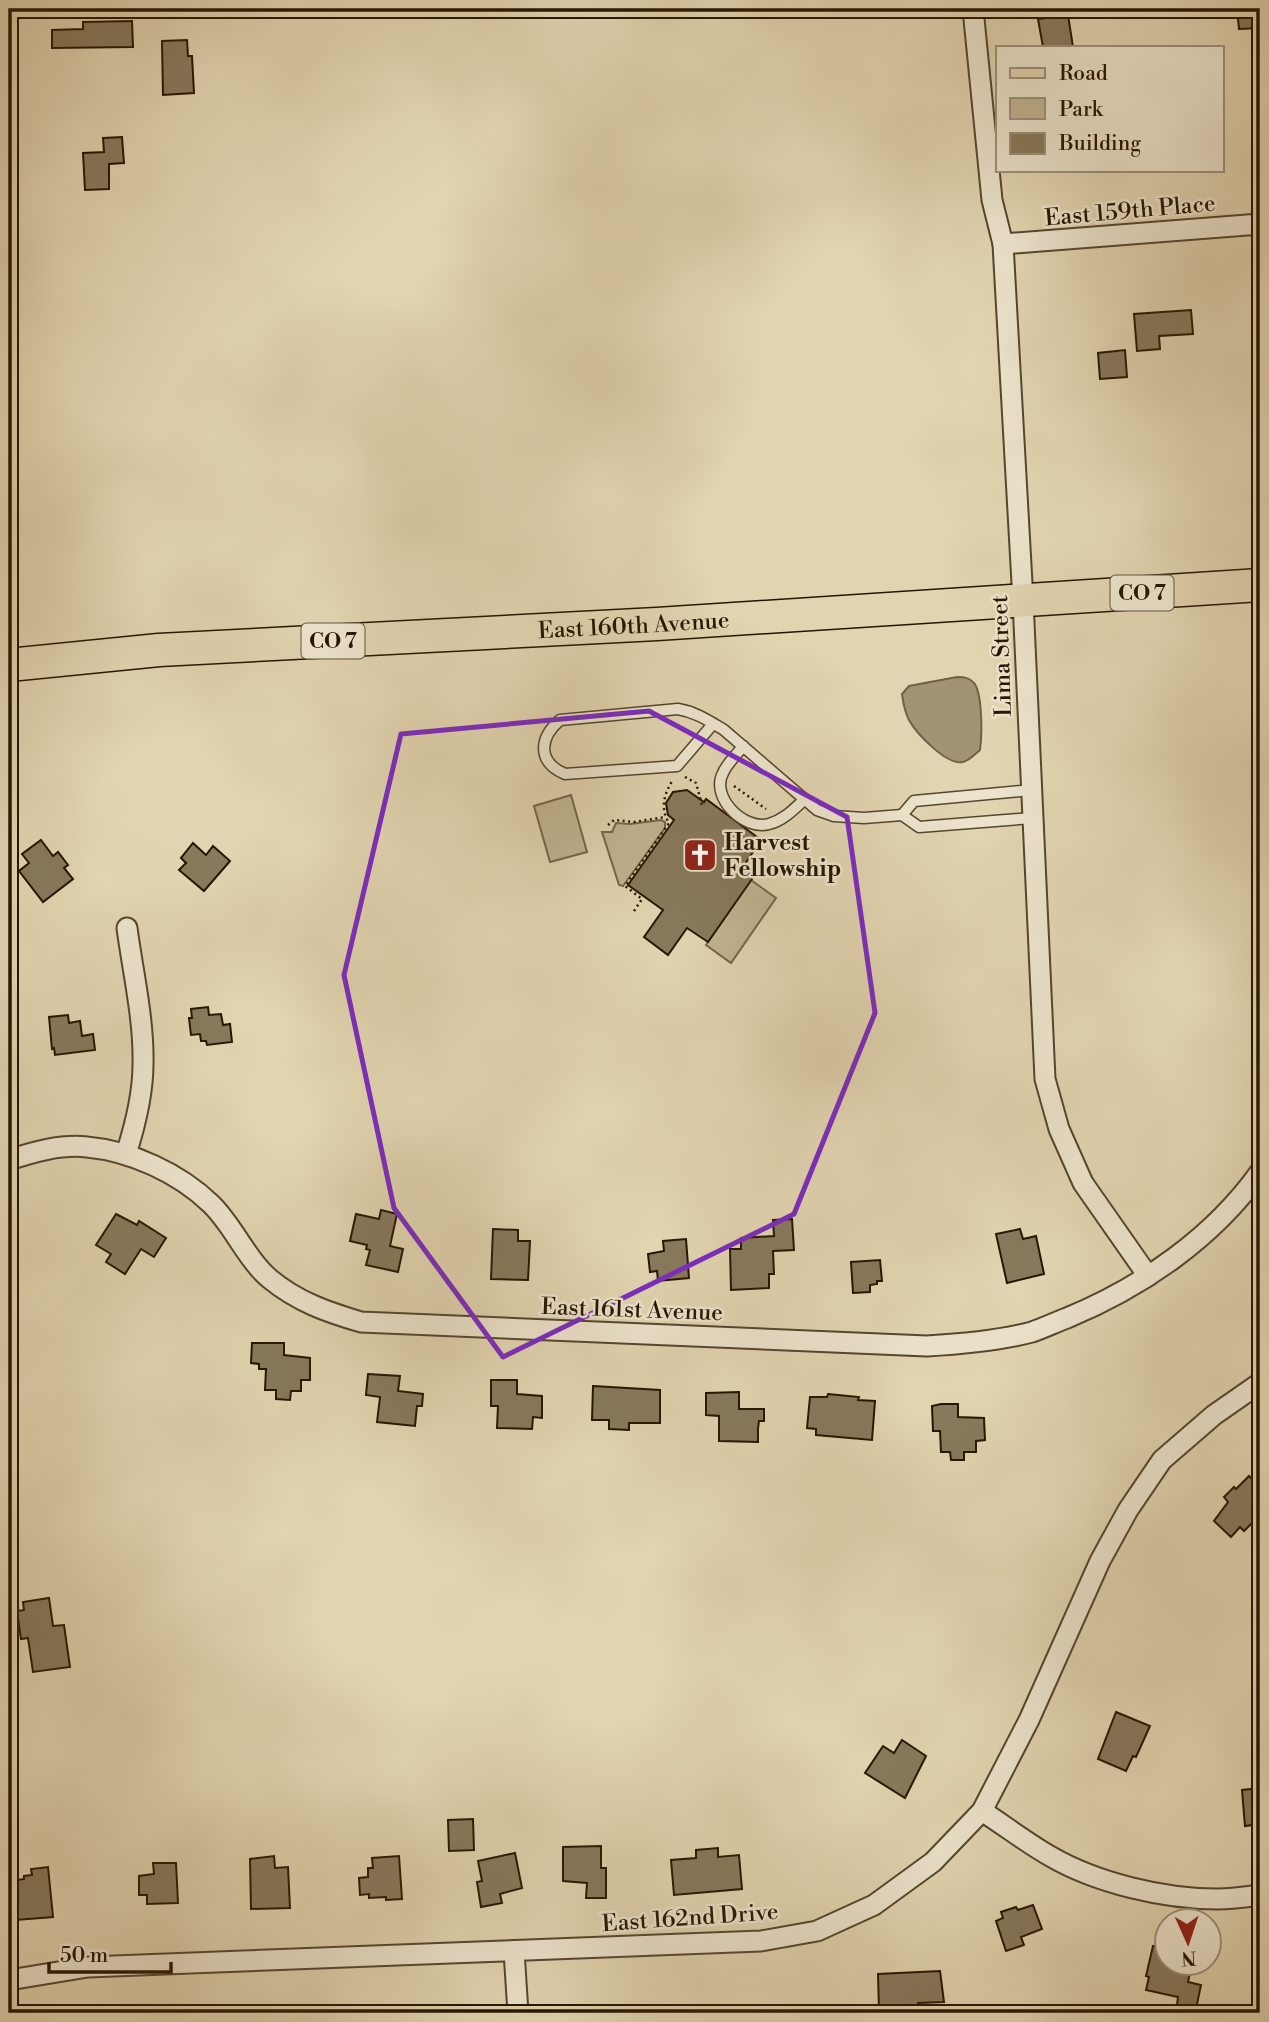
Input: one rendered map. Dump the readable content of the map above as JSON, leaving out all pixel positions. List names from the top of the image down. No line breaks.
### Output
{"streets":{"main road":["CO 7","East 160th Avenue"],"street":["East 159th Place","Lima Street","East 161st Avenue","East 162nd Drive"]},"crossings":[["East 159th Place","Lima Street"],["East 160th Avenue","Lima Street"],["Lima Street","East 161st Avenue"]],"places":{"church":["Harvest Fellowship"]},"legend":["Road","Park","Building"],"scale_bar":"50 m","north":"bottom"}
